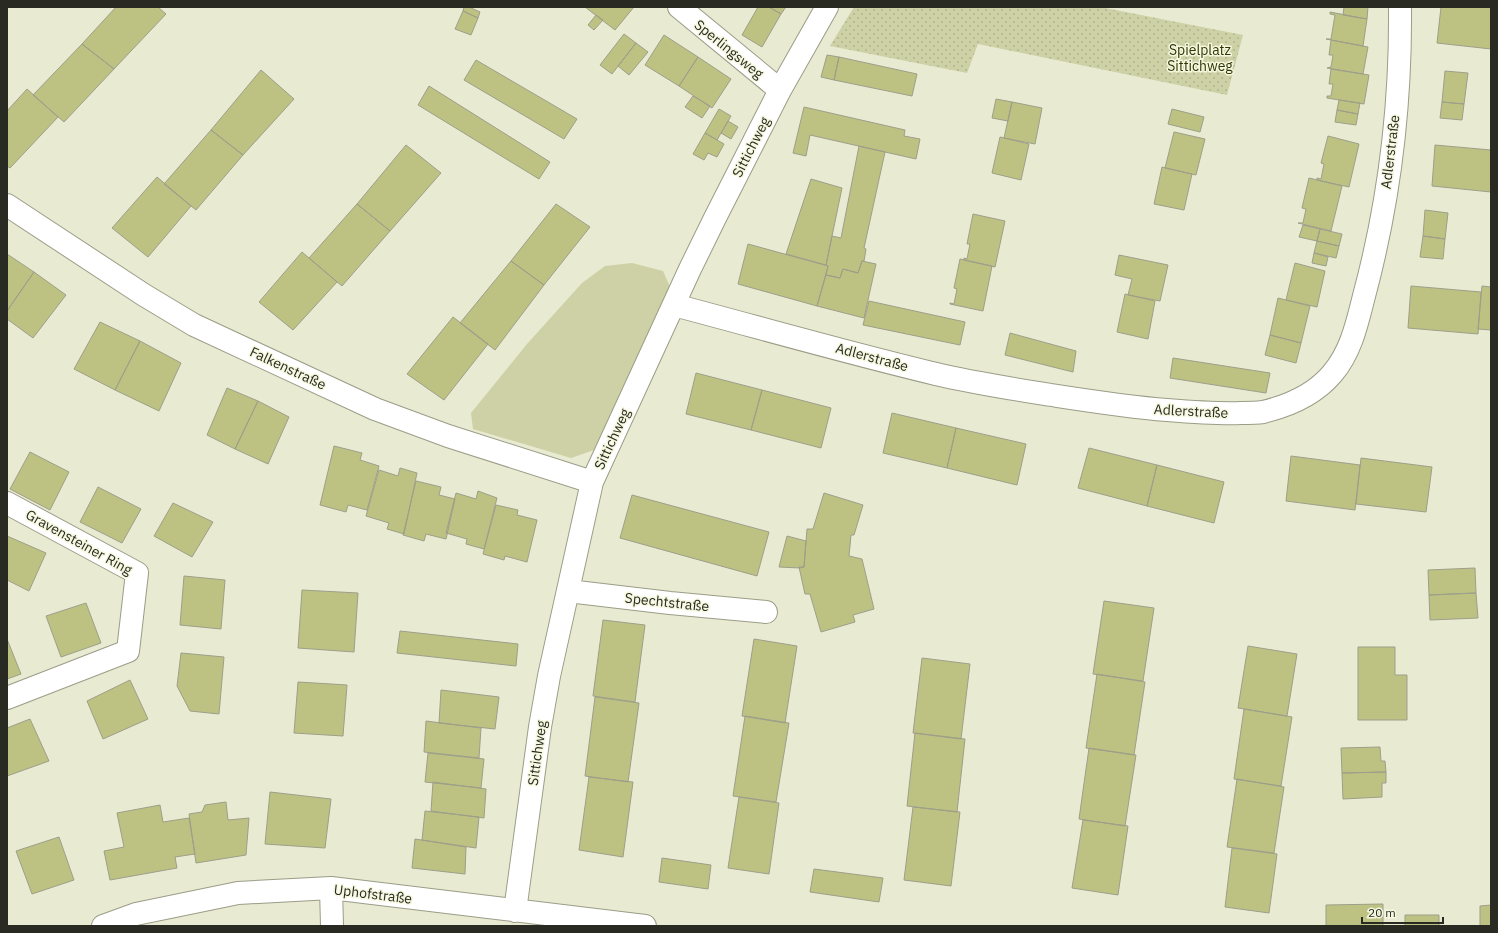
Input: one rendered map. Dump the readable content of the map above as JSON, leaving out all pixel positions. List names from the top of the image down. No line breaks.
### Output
{"streets":{"street":["Sperlingsweg","Sittichweg","Adlerstraße","Falkenstraße","Gravensteiner Ring","Spechtstraße","Uphofstraße"]},"crossings":[["Sperlingsweg","Sittichweg"],["Sittichweg","Adlerstraße"],["Sittichweg","Falkenstraße"],["Sittichweg","Spechtstraße"],["Sittichweg","Uphofstraße"]],"parks":["Spielplatz Sittichweg"],"scale_bar":"20 m"}
